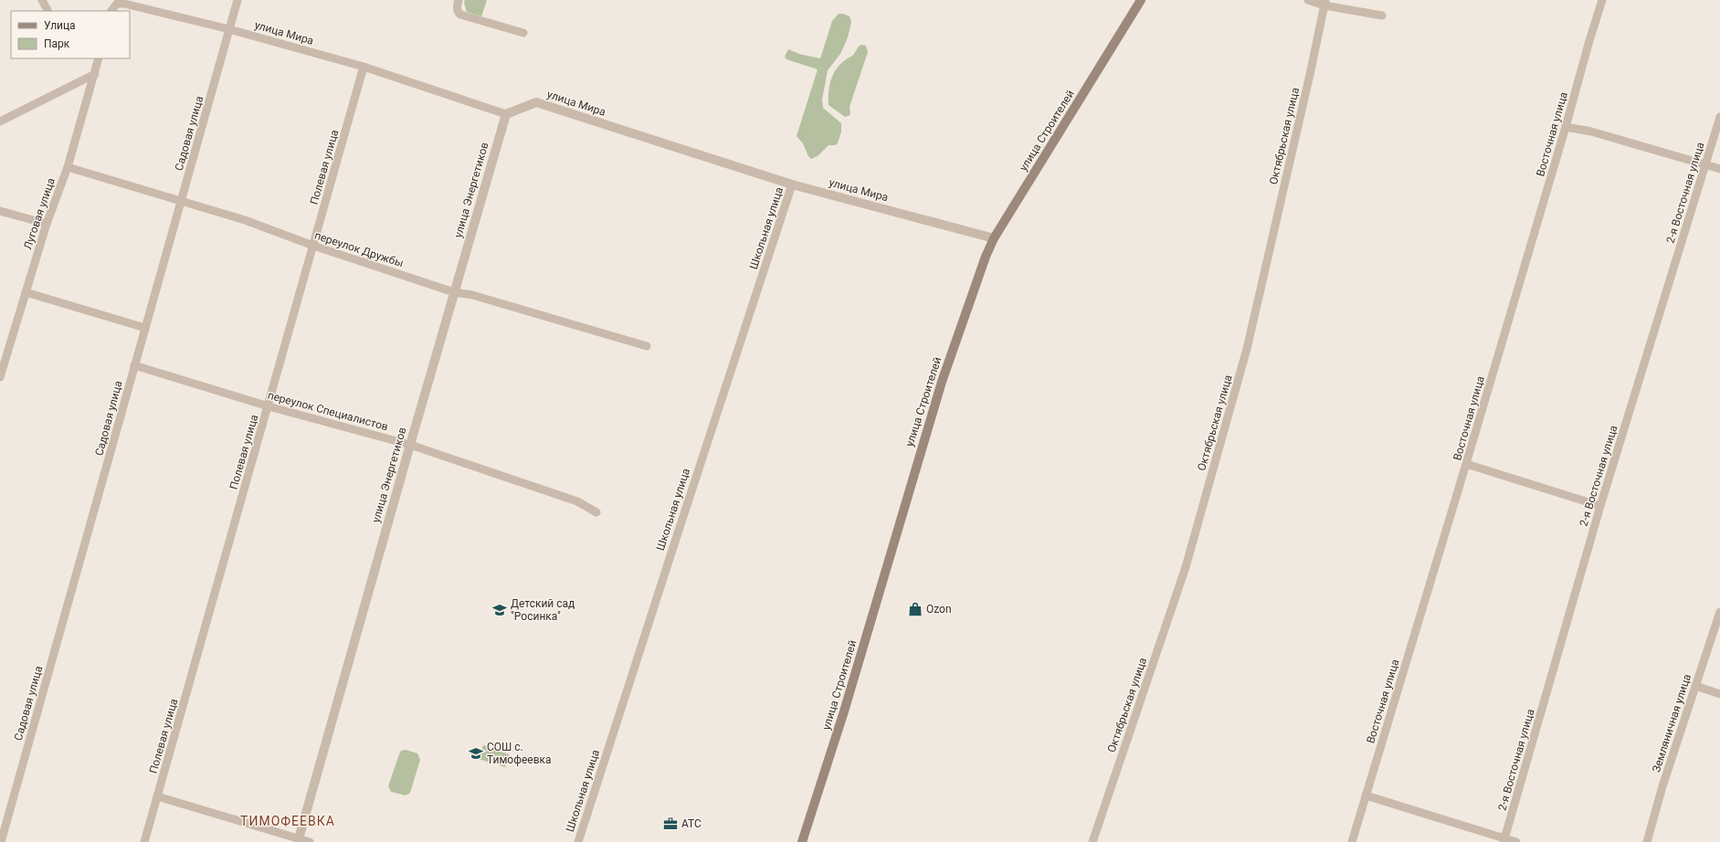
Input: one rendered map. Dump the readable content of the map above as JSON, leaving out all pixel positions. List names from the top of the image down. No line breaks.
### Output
{"streets":{"main road":["улица Строителей"],"street":["улица Мира","Садовая улица","Восточная улица","Октябрьская улица","Полевая улица","улица Энергетиков","2-я Восточная улица","Луговая улица","Школьная улица","переулок Дружбы","переулок Специалистов","Земляничная улица"]},"crossings":[["улица Мира","улица Строителей"],["улица Мира","Садовая улица"],["улица Мира","Полевая улица"],["улица Мира","улица Энергетиков"],["улица Мира","Школьная улица"],["Садовая улица","переулок Дружбы"],["Садовая улица","переулок Специалистов"],["Полевая улица","переулок Дружбы"],["Полевая улица","переулок Специалистов"],["улица Энергетиков","переулок Дружбы"],["улица Энергетиков","переулок Специалистов"],["Луговая улица","переулок Дружбы"]],"districts":["ТИМОФЕЕВКА"],"places":{"shop":["Ozon"],"school or university":["Детский сад \"Росинка\"","СОШ с. Тимофеевка"],"office":["АТС"]},"legend":["Улица","Парк"]}
